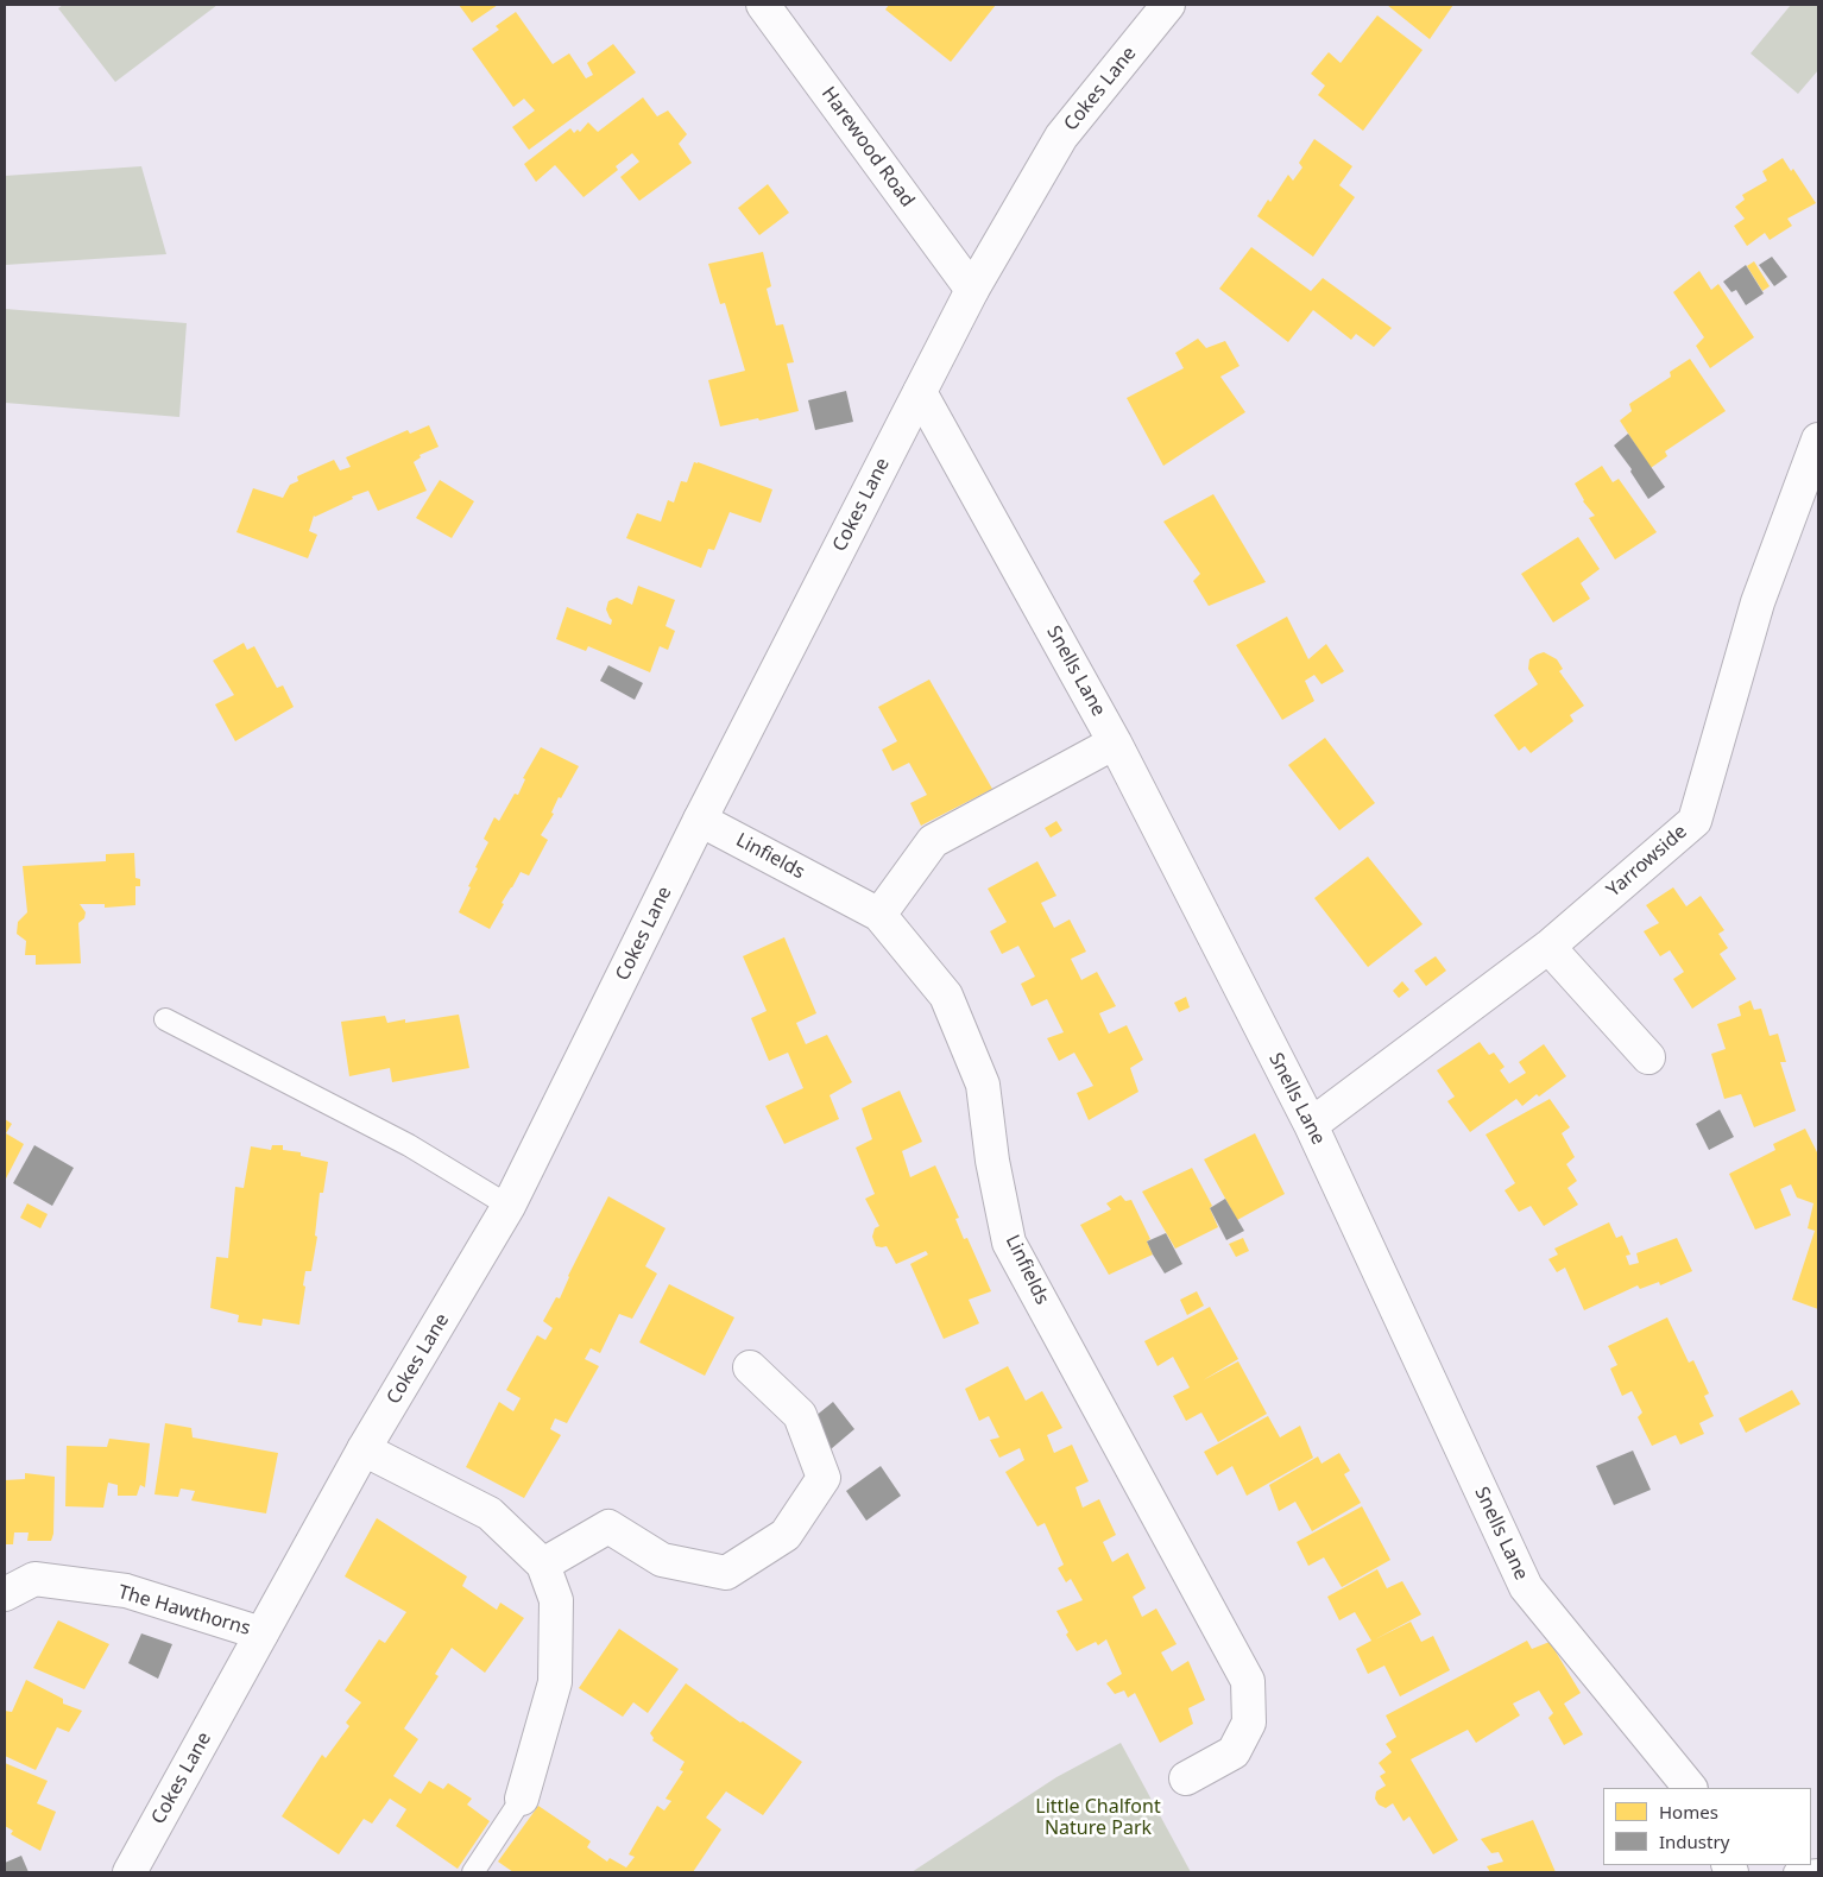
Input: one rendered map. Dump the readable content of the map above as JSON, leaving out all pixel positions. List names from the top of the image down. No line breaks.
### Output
{"streets":{"street":["Cokes Lane","Harewood Road","Snells Lane","Linfields","Yarrowside","The Hawthorns"]},"crossings":[["Cokes Lane","Harewood Road"],["Cokes Lane","Snells Lane"],["Cokes Lane","Linfields"],["Cokes Lane","The Hawthorns"],["Snells Lane","Yarrowside"]],"parks":["Little Chalfont Nature Park"],"legend":["Homes","Industry"]}
